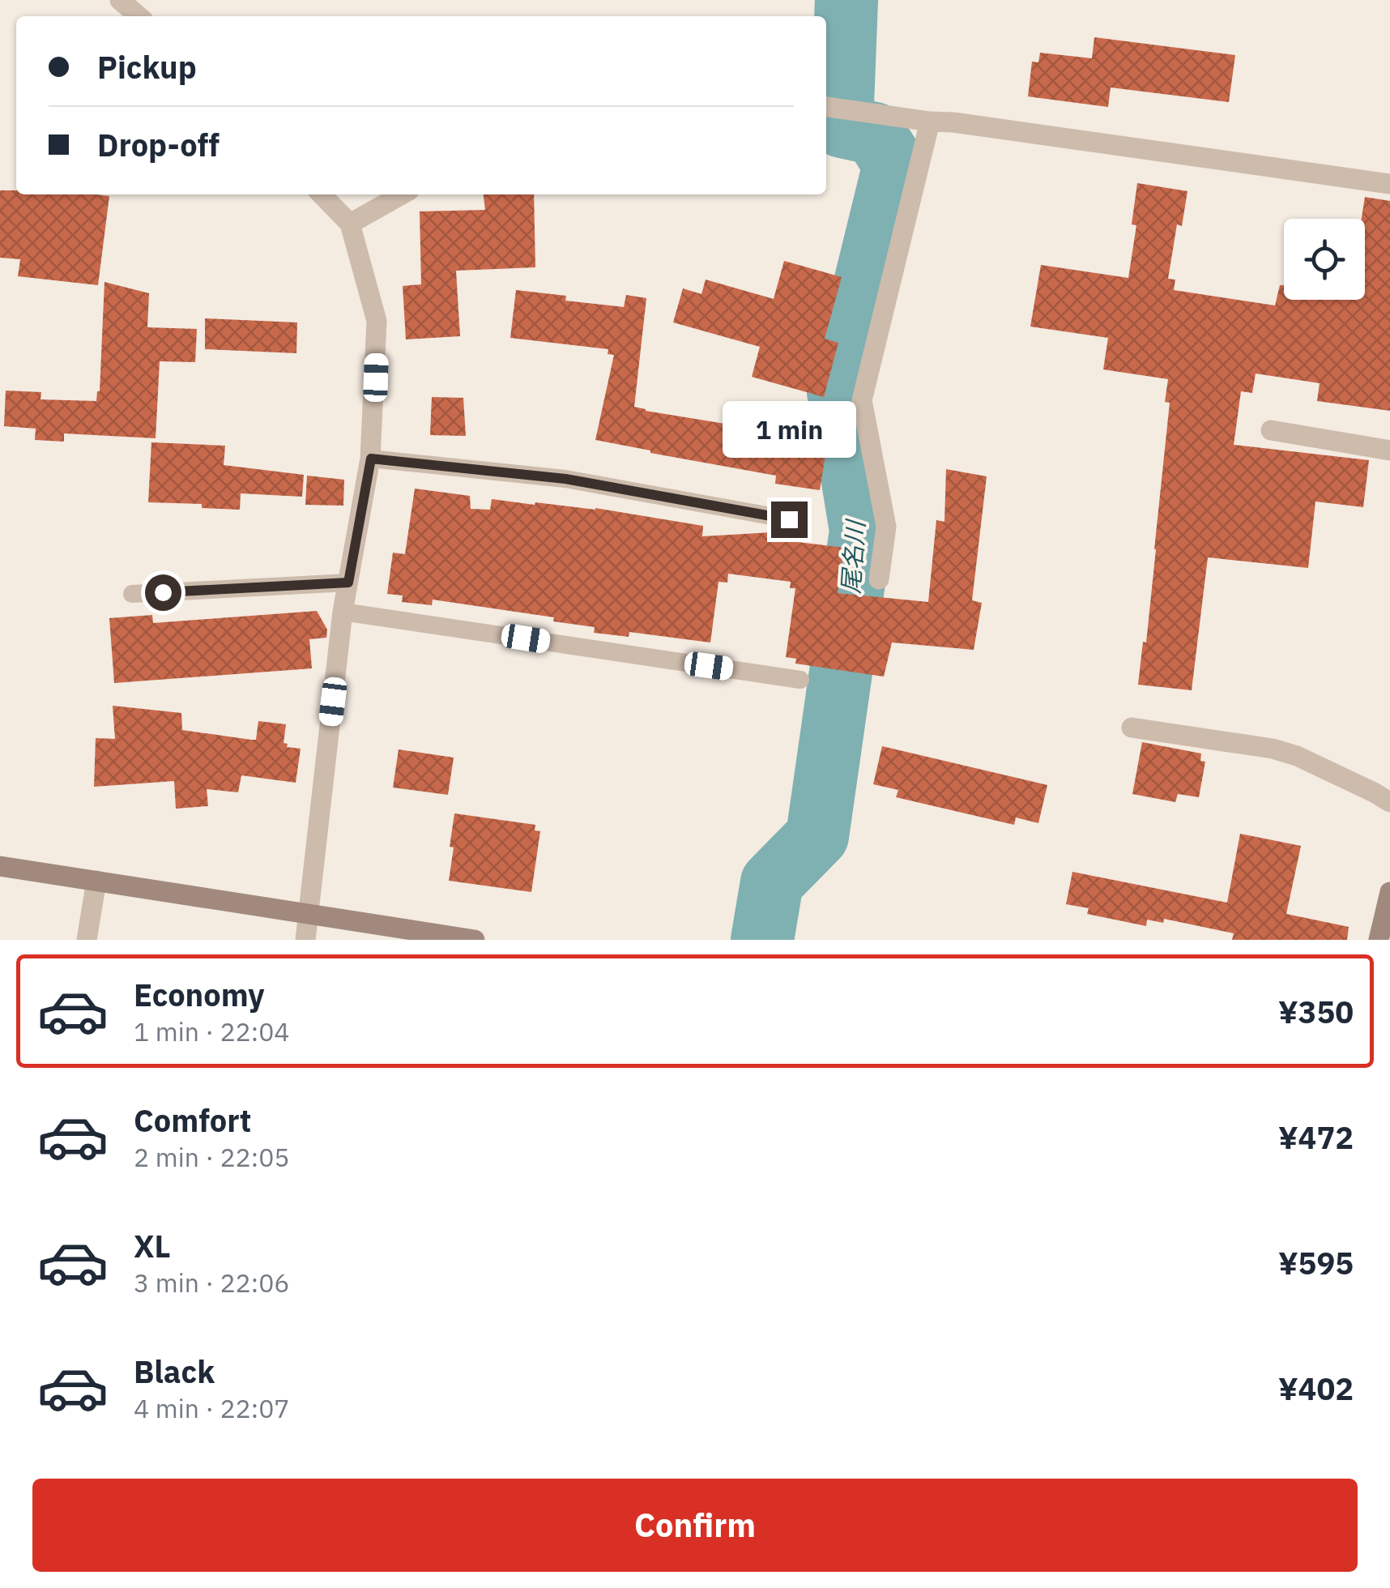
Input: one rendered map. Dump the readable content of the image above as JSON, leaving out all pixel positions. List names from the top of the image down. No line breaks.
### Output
{"water":["尾名川"],"page":{"banner":["Pickup","Drop-off"],"bubble":"1 min","list":[{"name":"Economy","note":"1 min · 22:04","value":"¥350"},{"name":"Comfort","note":"2 min · 22:05","value":"¥472"},{"name":"XL","note":"3 min · 22:06","value":"¥595"},{"name":"Black","note":"4 min · 22:07","value":"¥402"}],"buttons":"Confirm"}}
